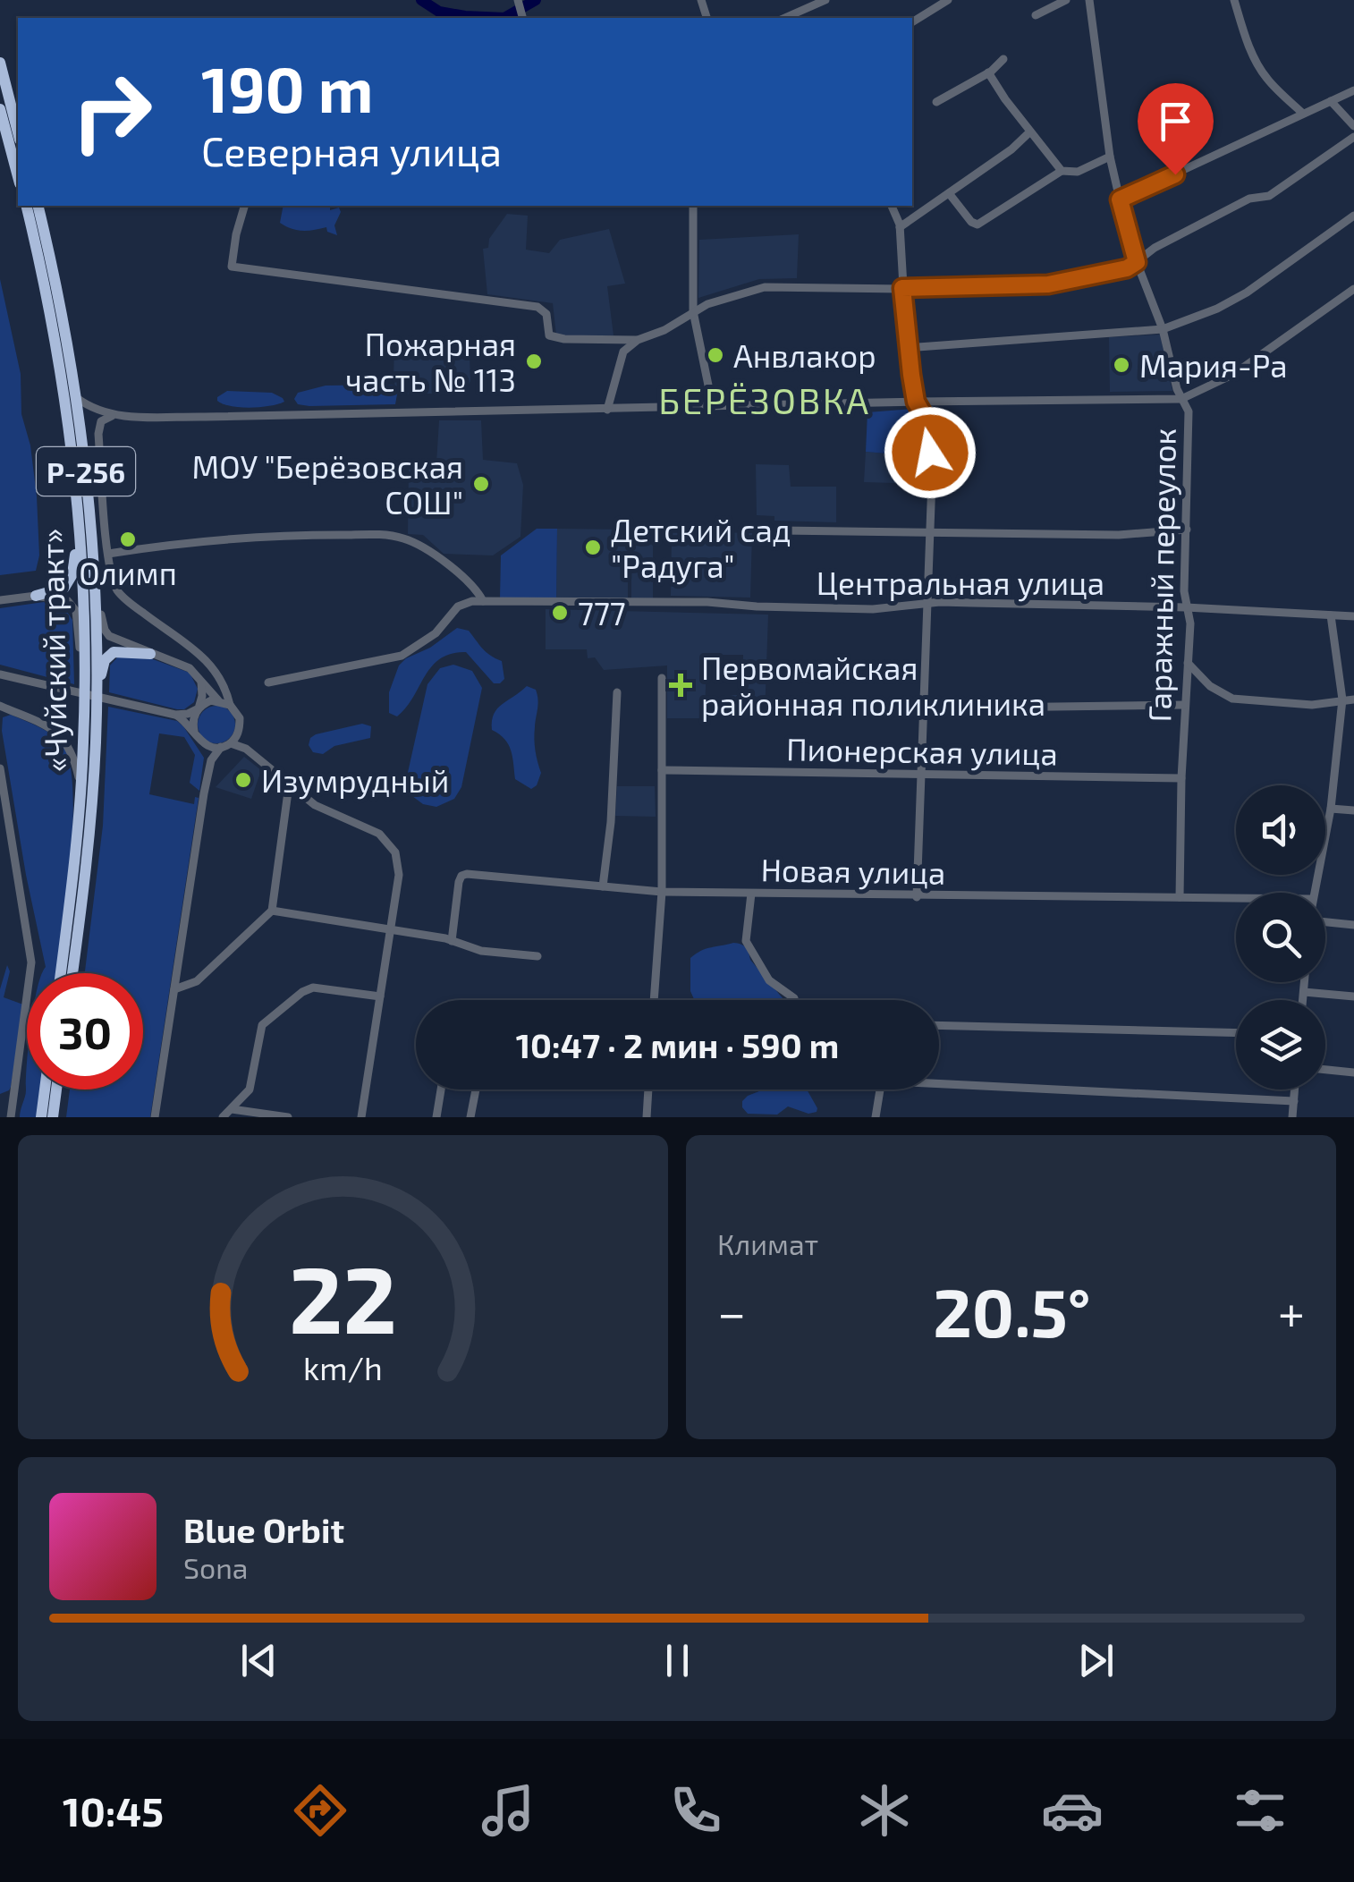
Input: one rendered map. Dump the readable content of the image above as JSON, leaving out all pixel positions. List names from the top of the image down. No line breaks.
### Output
{"streets":{"highway":["Р-256","«Чуйский тракт»"],"street":["Гаражный переулок","Центральная улица","Пионерская улица","Новая улица"]},"crossings":[["Гаражный переулок","Центральная улица"],["Гаражный переулок","Пионерская улица"],["Гаражный переулок","Новая улица"]],"districts":["БЕРЁЗОВКА"],"places":{"other":["Анвлакор","Пожарная часть № 113","Мария-Ра","МОУ \"Берёзовская СОШ\"","Олимп","Детский сад \"Радуга\"","777","Изумрудный"],"health":["Первомайская районная поликлиника"]},"page":{"turn":["190 m","Северная улица"],"limit":"30","trip":"10:47 · 2 мин · 590 m","tile":"Климат","heat":["−","20.5°","+"],"song":["Blue Orbit","Sona"],"tabs":"10:45","gauge":["22","km/h"]}}
